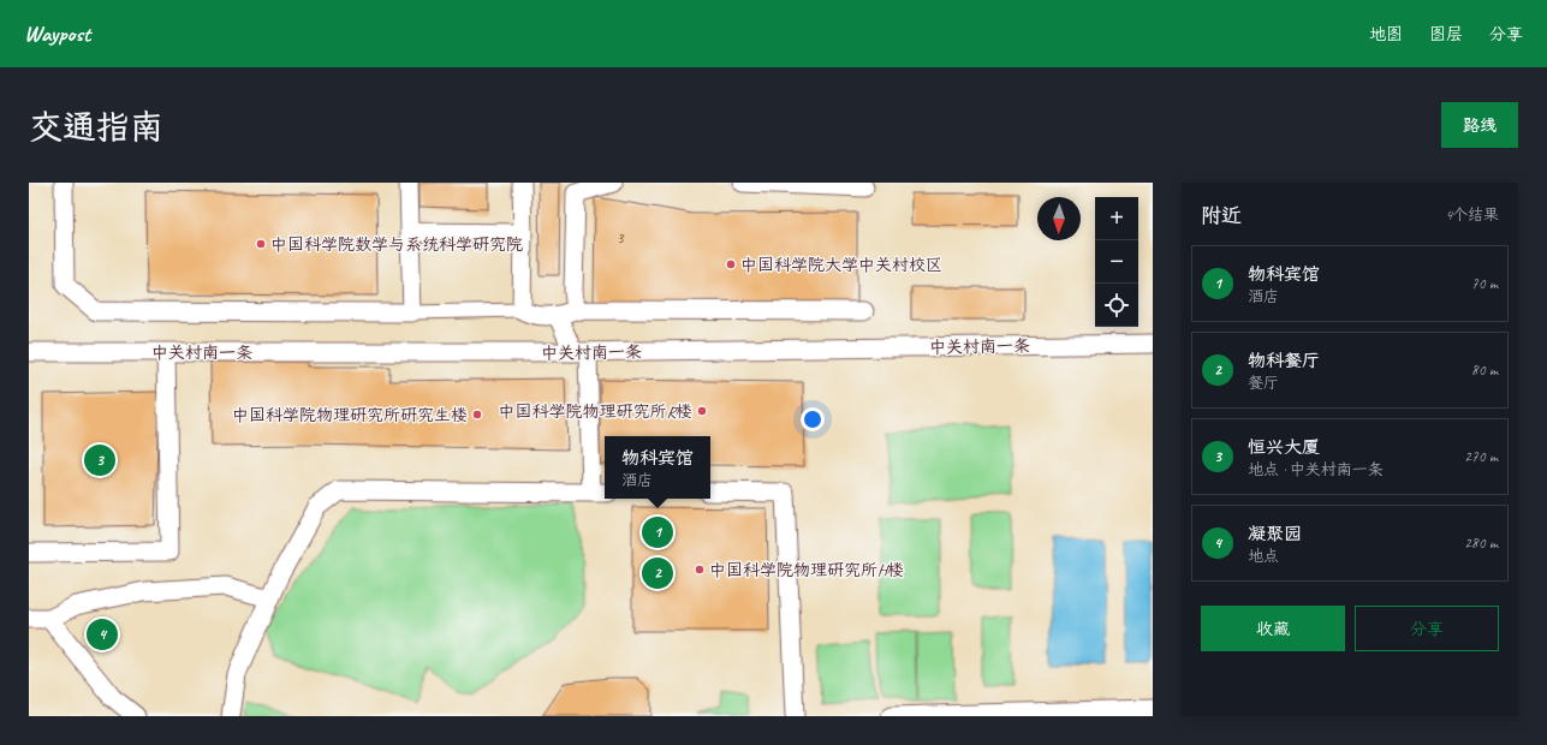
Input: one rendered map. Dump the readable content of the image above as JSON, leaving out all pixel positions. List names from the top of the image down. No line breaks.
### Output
{"streets":{"street":["中关村南一条"]},"places":["中国科学院数学与系统科学研究院","中国科学院大学中关村校区","中国科学院物理研究所R楼","中国科学院物理研究所研究生楼","中国科学院物理研究所H楼"],"house_numbers":["3"],"north":"bottom","page":{"header":"Waypost","nav":["地图","图层","分享"],"buttons":["路线",["收藏","分享"]],"title":"交通指南","heading":["附近","4个结果"],"map_buttons":["+","−"],"list":[{"mark":"1","name":"物科宾馆","note":"酒店","value":"70 m"},{"mark":"2","name":"物科餐厅","note":"餐厅","value":"80 m"},{"mark":"3","name":"恒兴大厦","note":"地点 · 中关村南一条","value":"270 m"},{"mark":"4","name":"凝聚园","note":"地点","value":"280 m"}],"popup":["物科宾馆","酒店"],"pins":["3","1","2","4"]}}
